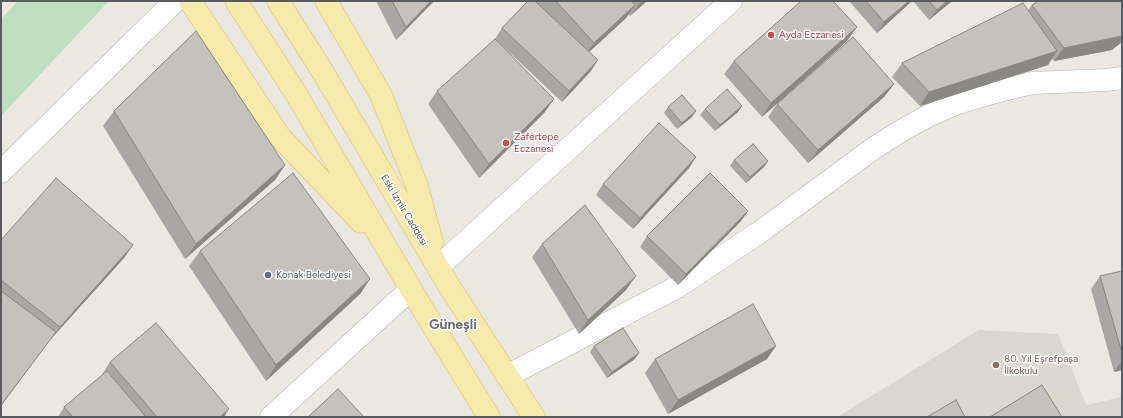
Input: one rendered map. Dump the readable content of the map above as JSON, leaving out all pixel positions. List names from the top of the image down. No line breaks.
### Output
{"streets":{"main road":["Eski İzmir Caddesi"]},"districts":["Güneşli"],"places":["Ayda Eczanesi","Zafertepe Eczanesi","Konak Belediyesi","80. Yıl Eşrefpaşa İlkokulu"]}
